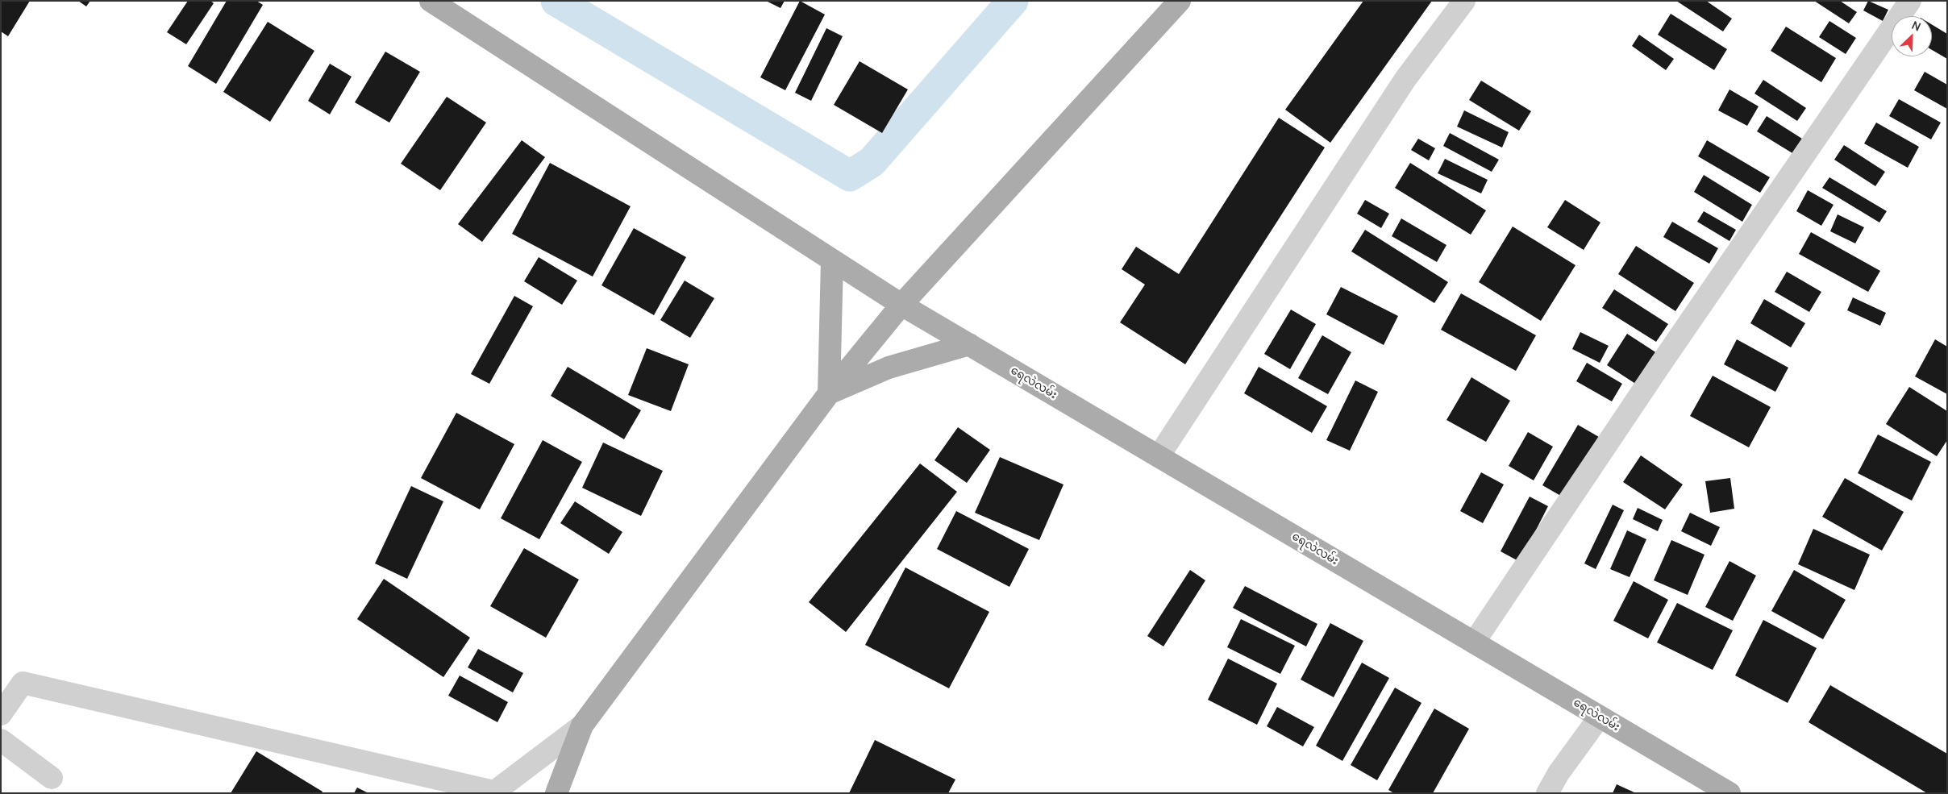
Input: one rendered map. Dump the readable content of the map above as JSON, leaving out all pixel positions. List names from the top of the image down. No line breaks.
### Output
{"streets":{"main road":["ရေလဲလမ်း"]},"north":"top right"}
